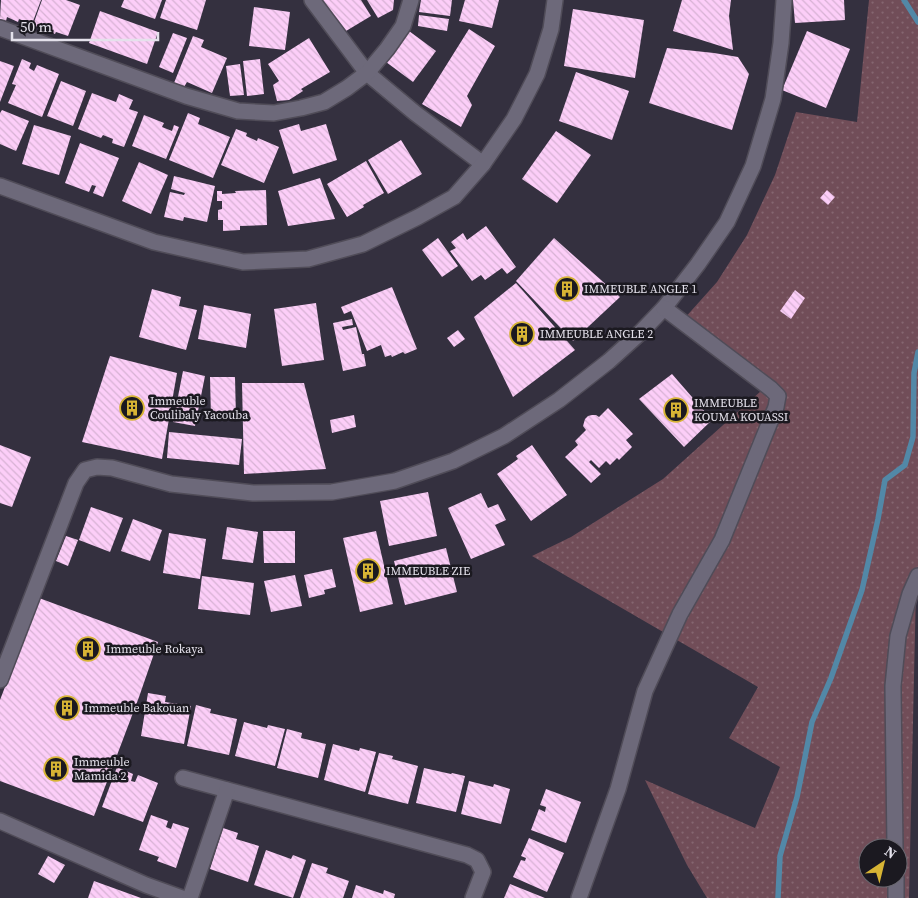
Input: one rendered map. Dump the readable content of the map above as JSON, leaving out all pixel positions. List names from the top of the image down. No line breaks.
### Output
{"places":{"building":["IMMEUBLE ANGLE 1","IMMEUBLE ANGLE 2","Immeuble Coulibaly Yacouba","IMMEUBLE KOUMA KOUASSI","IMMEUBLE ZIE","Immeuble Rokaya","Immeuble Bakouan","Immeuble Mamida 2"]},"scale_bar":"50 m","north":"top right"}
